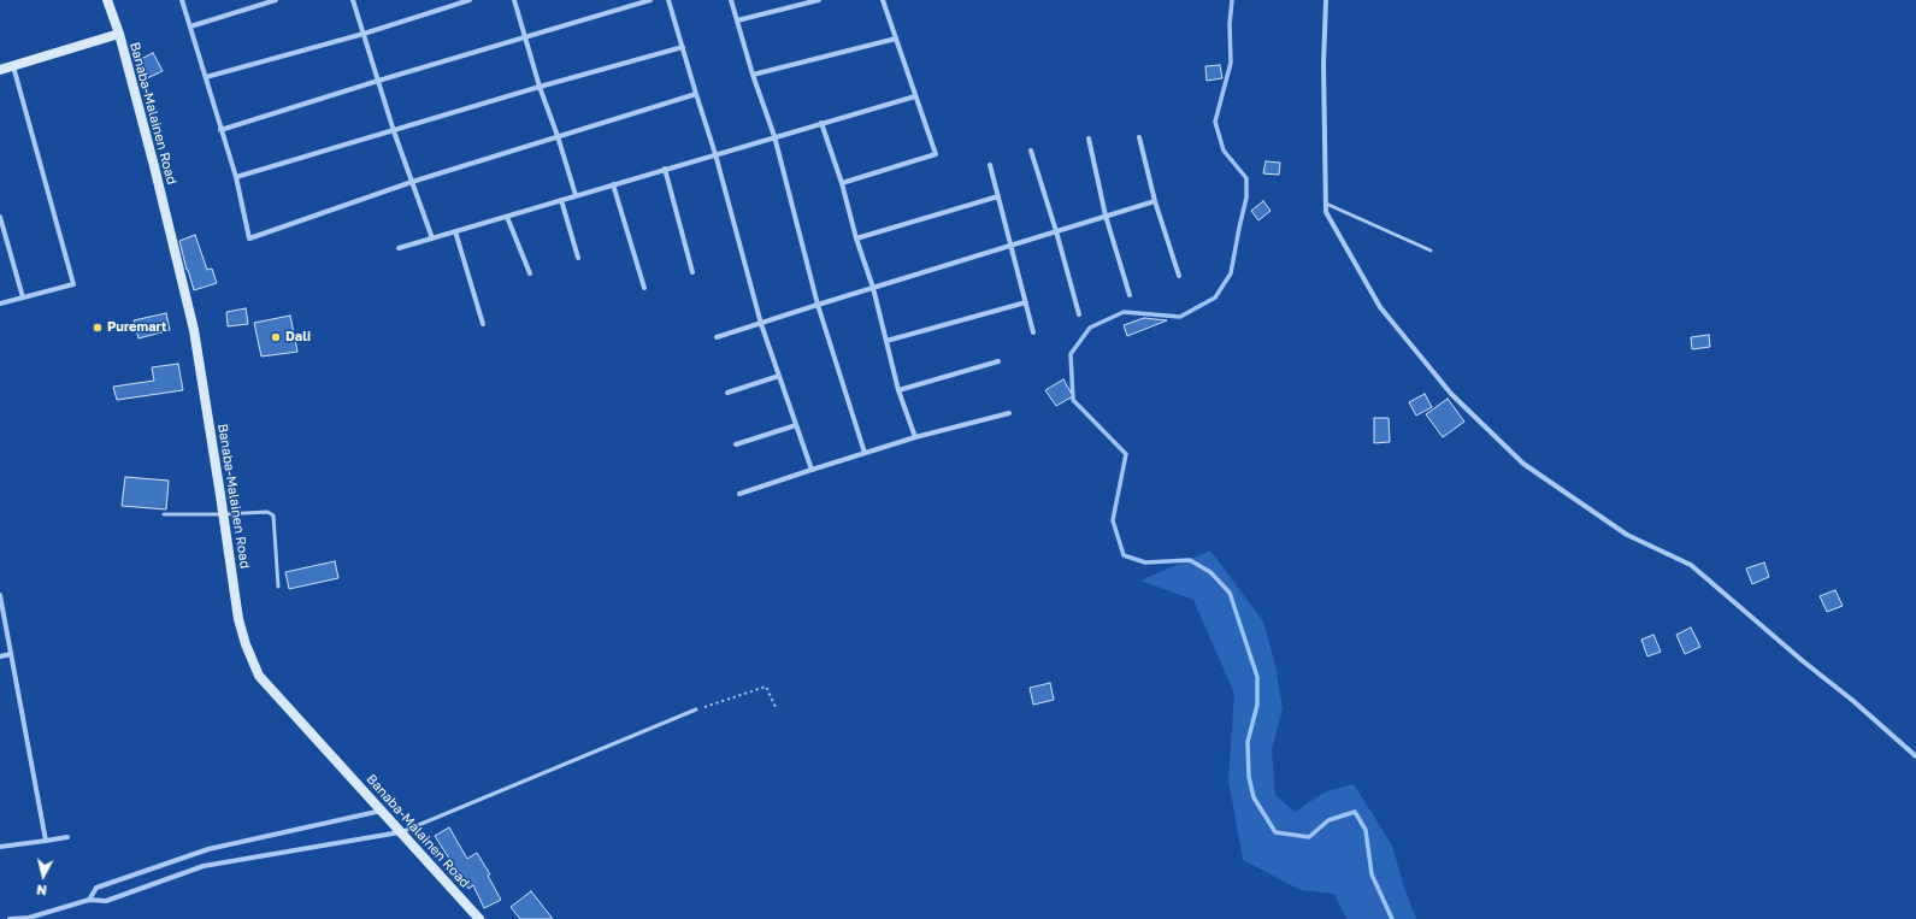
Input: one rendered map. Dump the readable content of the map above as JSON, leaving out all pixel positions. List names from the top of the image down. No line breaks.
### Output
{"streets":{"street":["Banaba-Malainen Road"]},"places":["Puremart","Dali"],"north":"bottom"}
